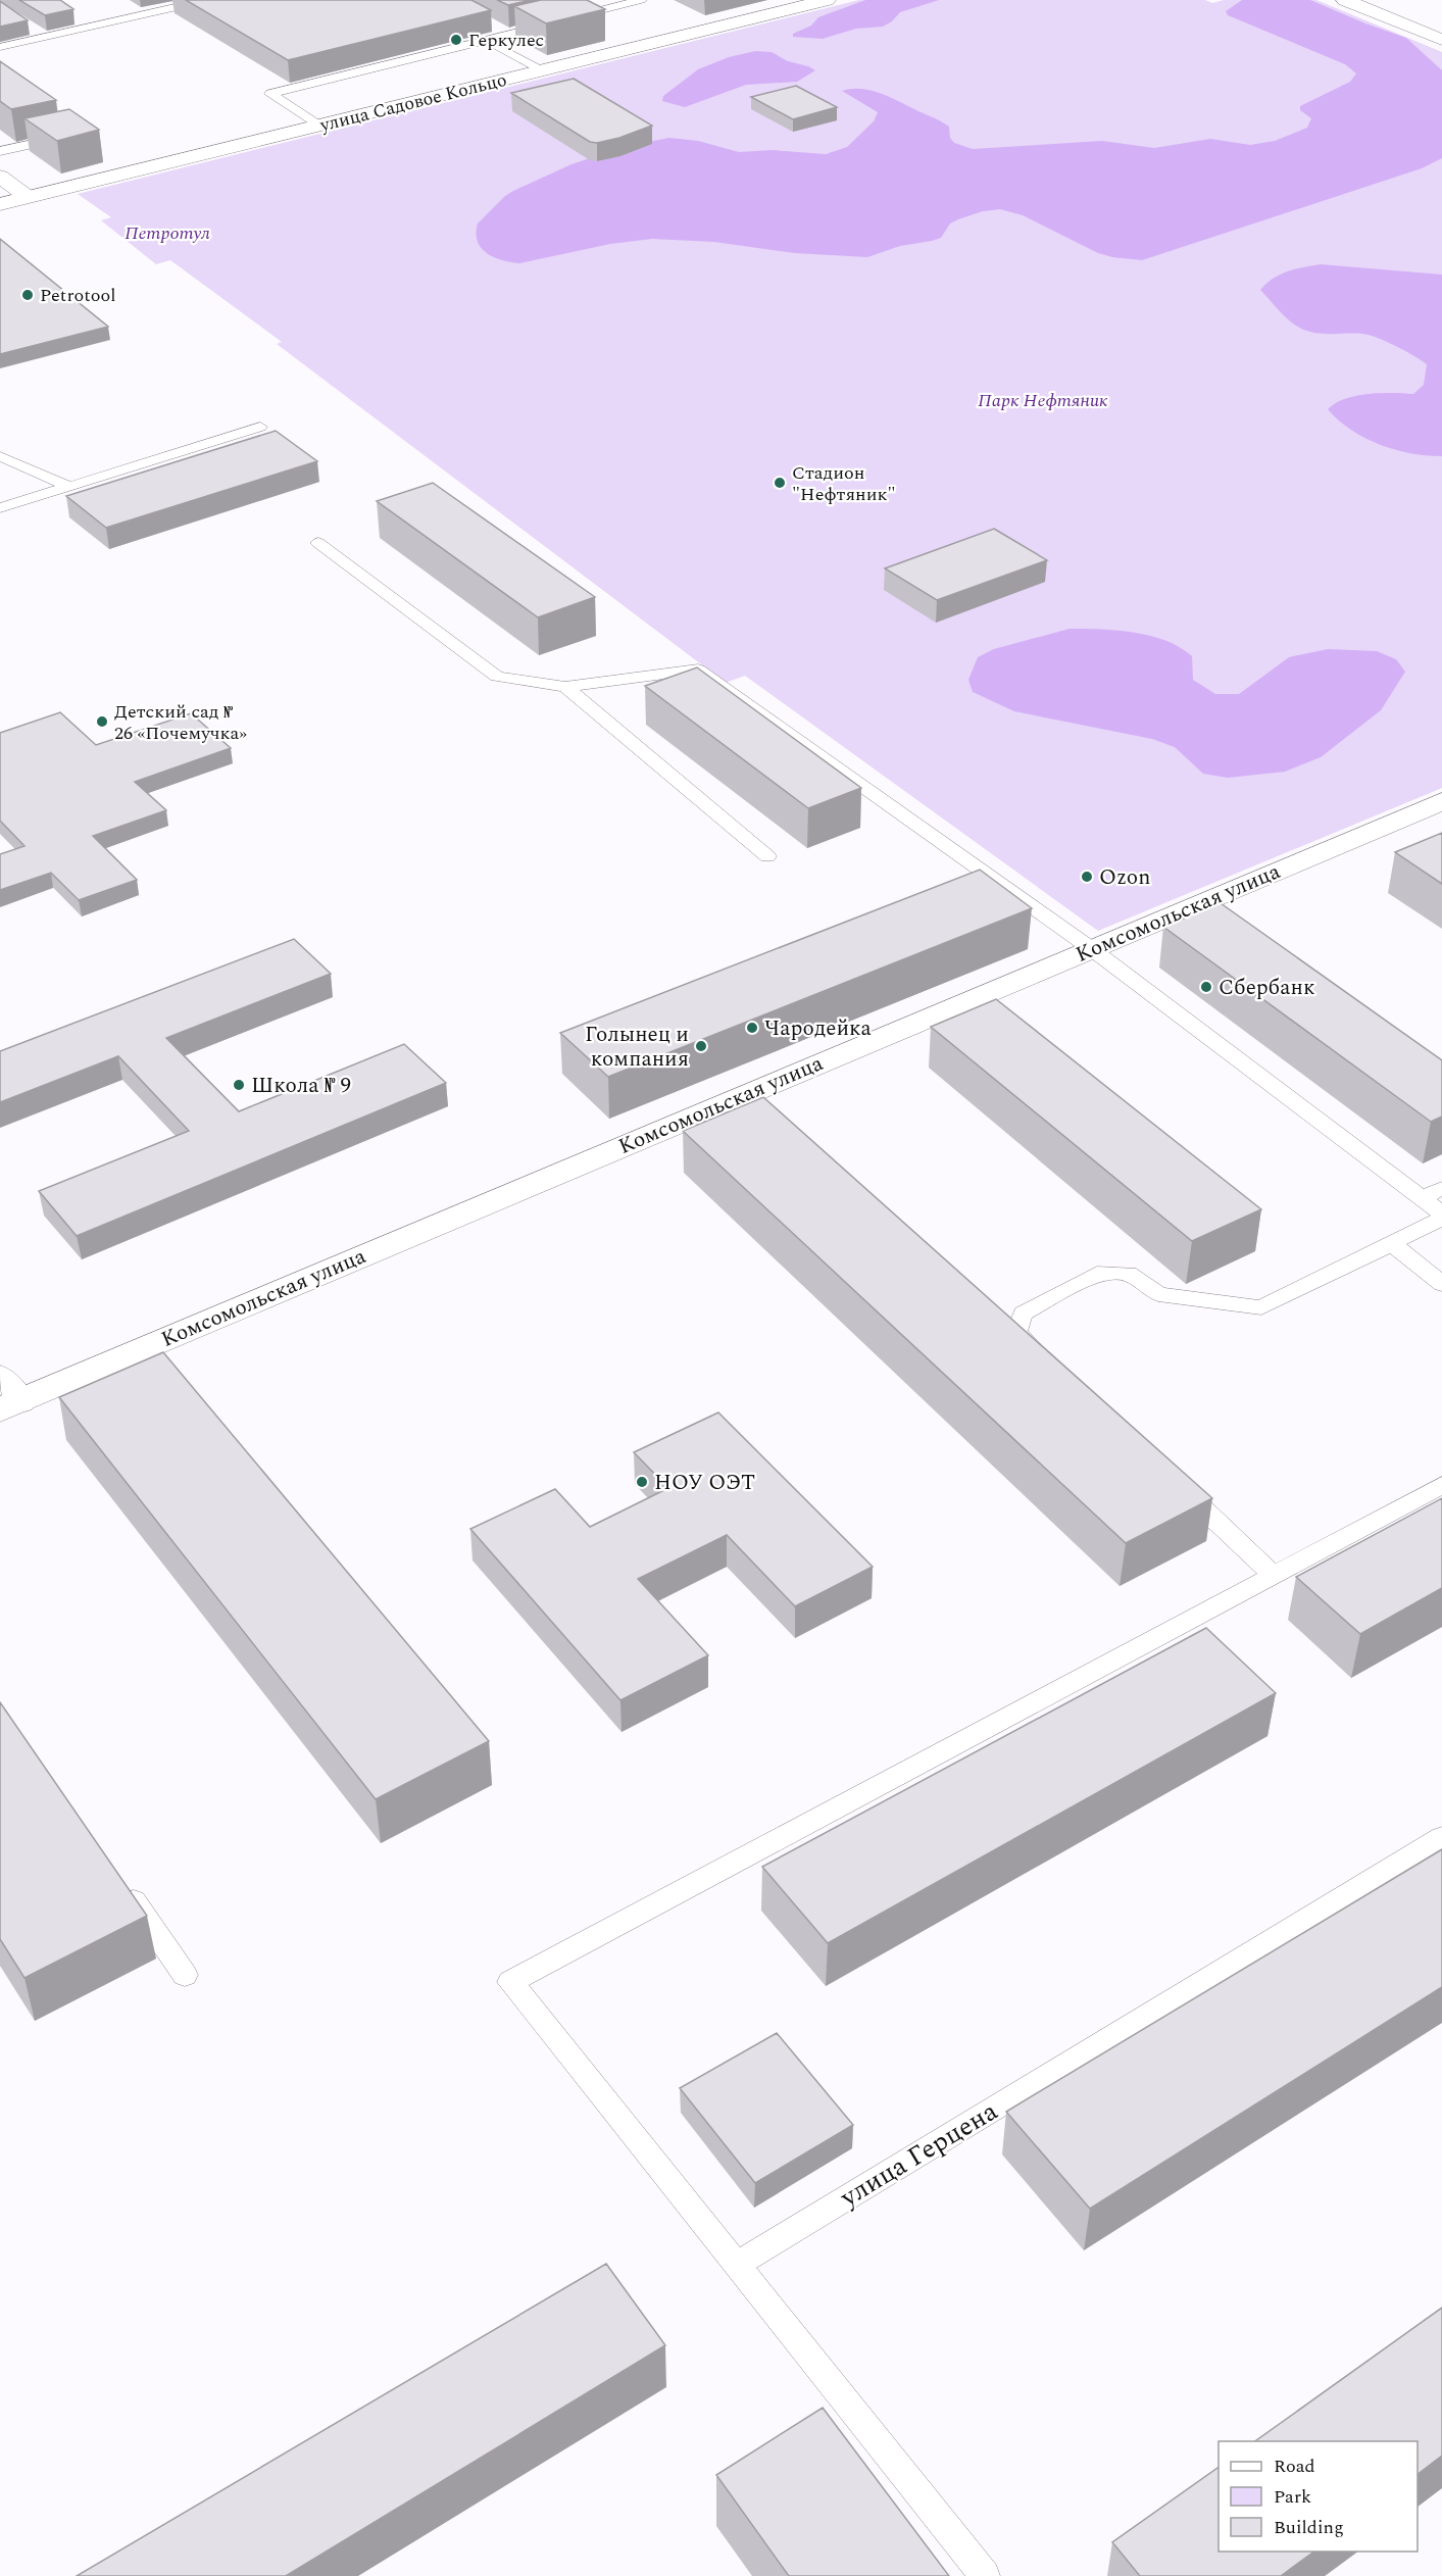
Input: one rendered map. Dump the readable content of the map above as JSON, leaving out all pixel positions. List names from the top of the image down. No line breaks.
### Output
{"streets":{"street":["улица Садовое Кольцо","Комсомольская улица"],"lane":["улица Герцена"]},"parks":["Петротул","Парк Нефтяник"],"places":["Геркулес","Petrotool","Стадион \"Нефтяник\"","Детский сад № 26 «Почемучка»","Ozon","Сбербанк","Чародейка","Голынец и компания","Школа № 9","НОУ ОЭТ"],"legend":["Road","Park","Building"]}
